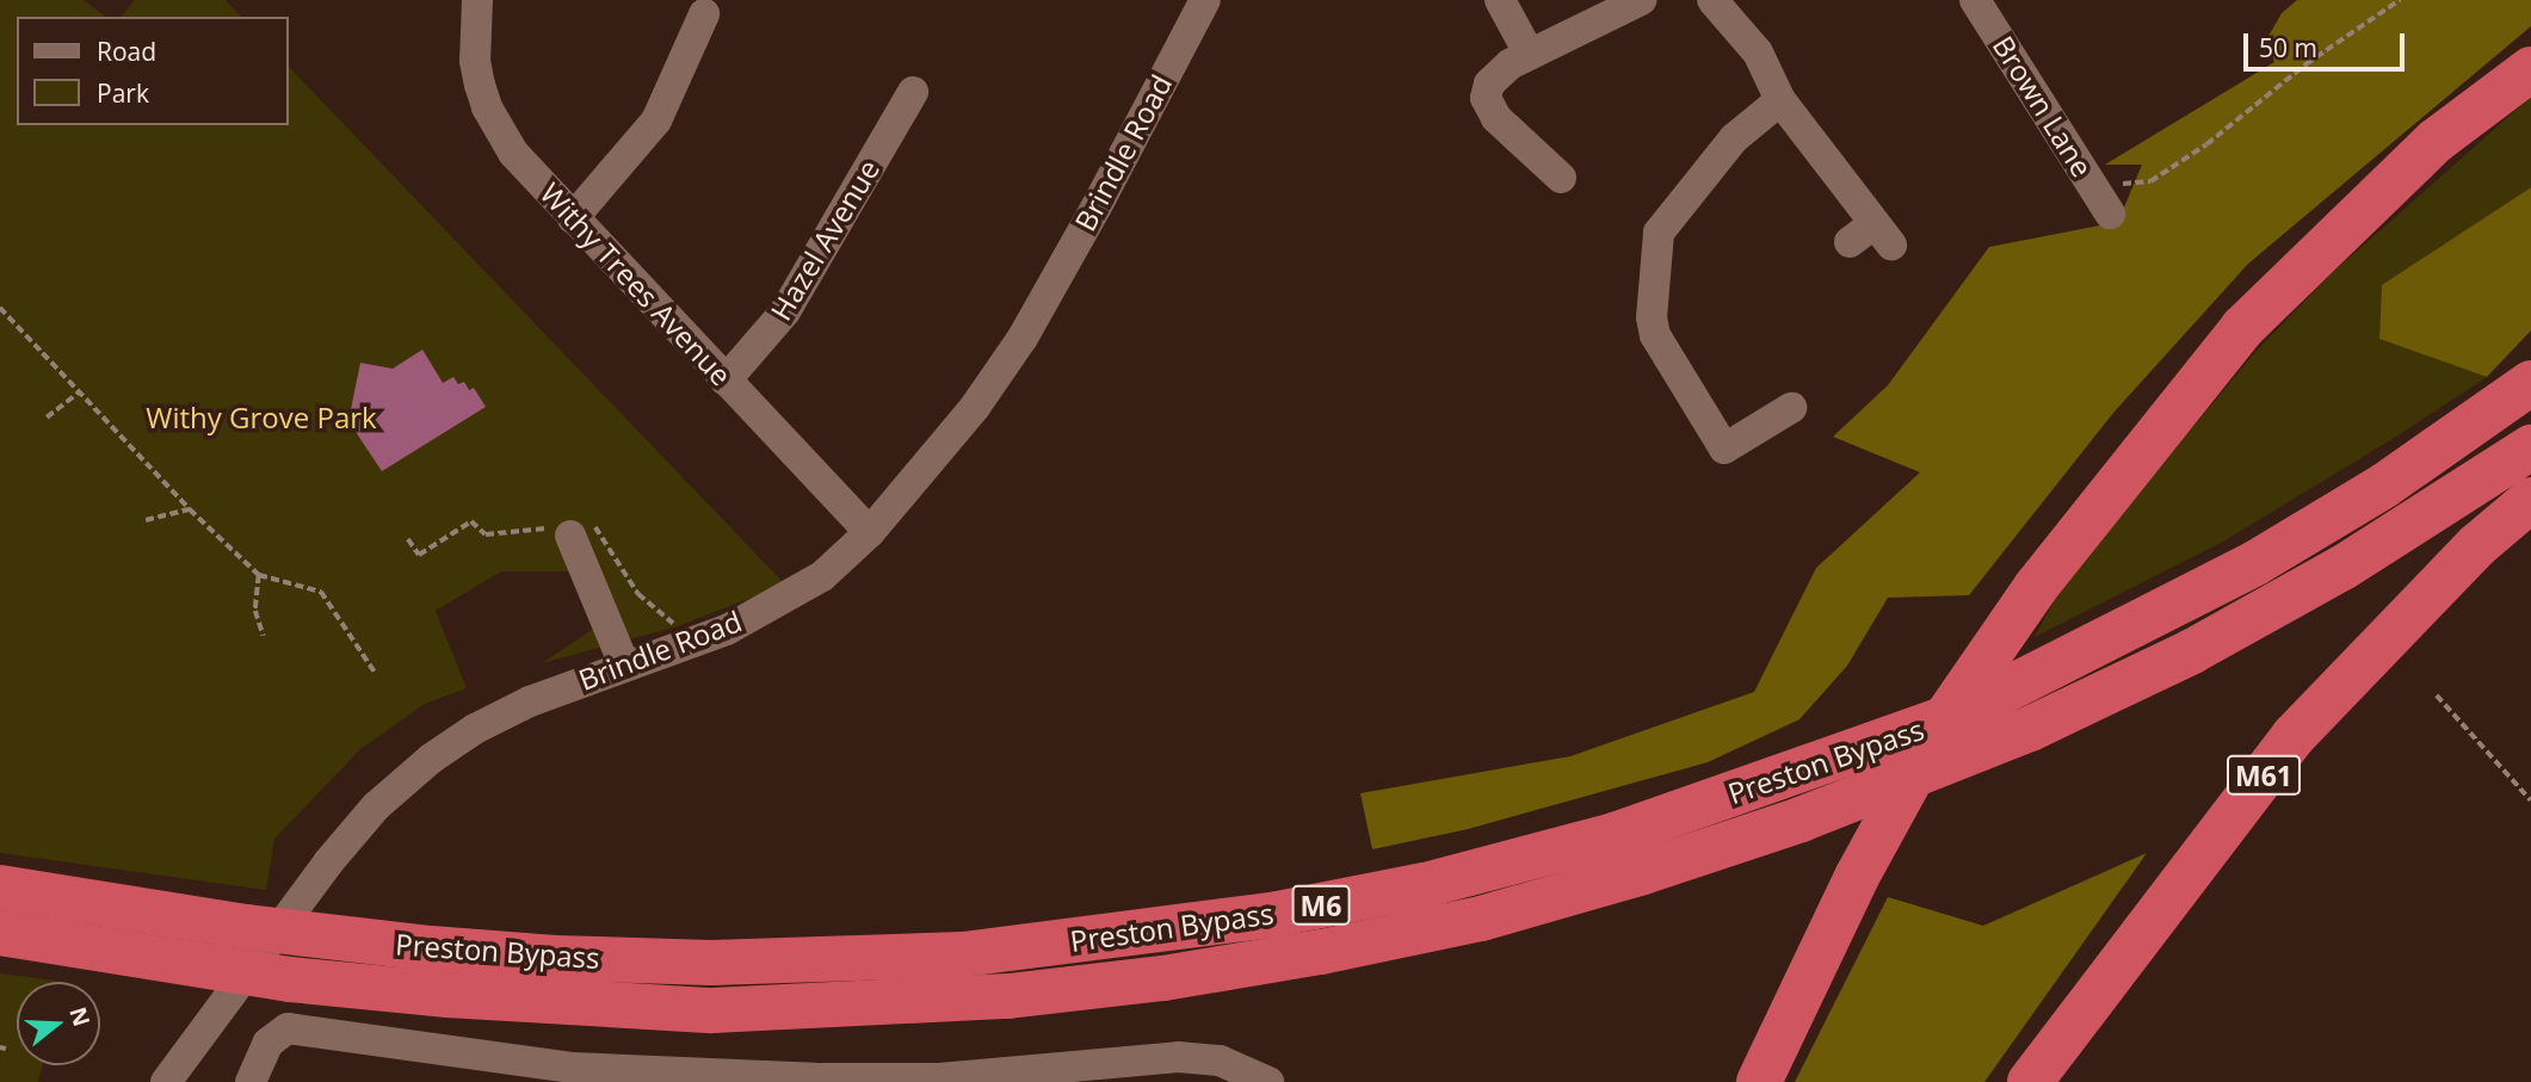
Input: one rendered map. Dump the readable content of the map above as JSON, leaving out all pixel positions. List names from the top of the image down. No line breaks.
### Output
{"streets":{"highway":["Preston Bypass","M61","M6"],"street":["Brown Lane","Brindle Road","Hazel Avenue","Withy Trees Avenue"]},"crossings":[["Brindle Road","Withy Trees Avenue"],["Hazel Avenue","Withy Trees Avenue"]],"parks":["Withy Grove Park"],"legend":["Road","Park"],"scale_bar":"50 m","north":"right"}
